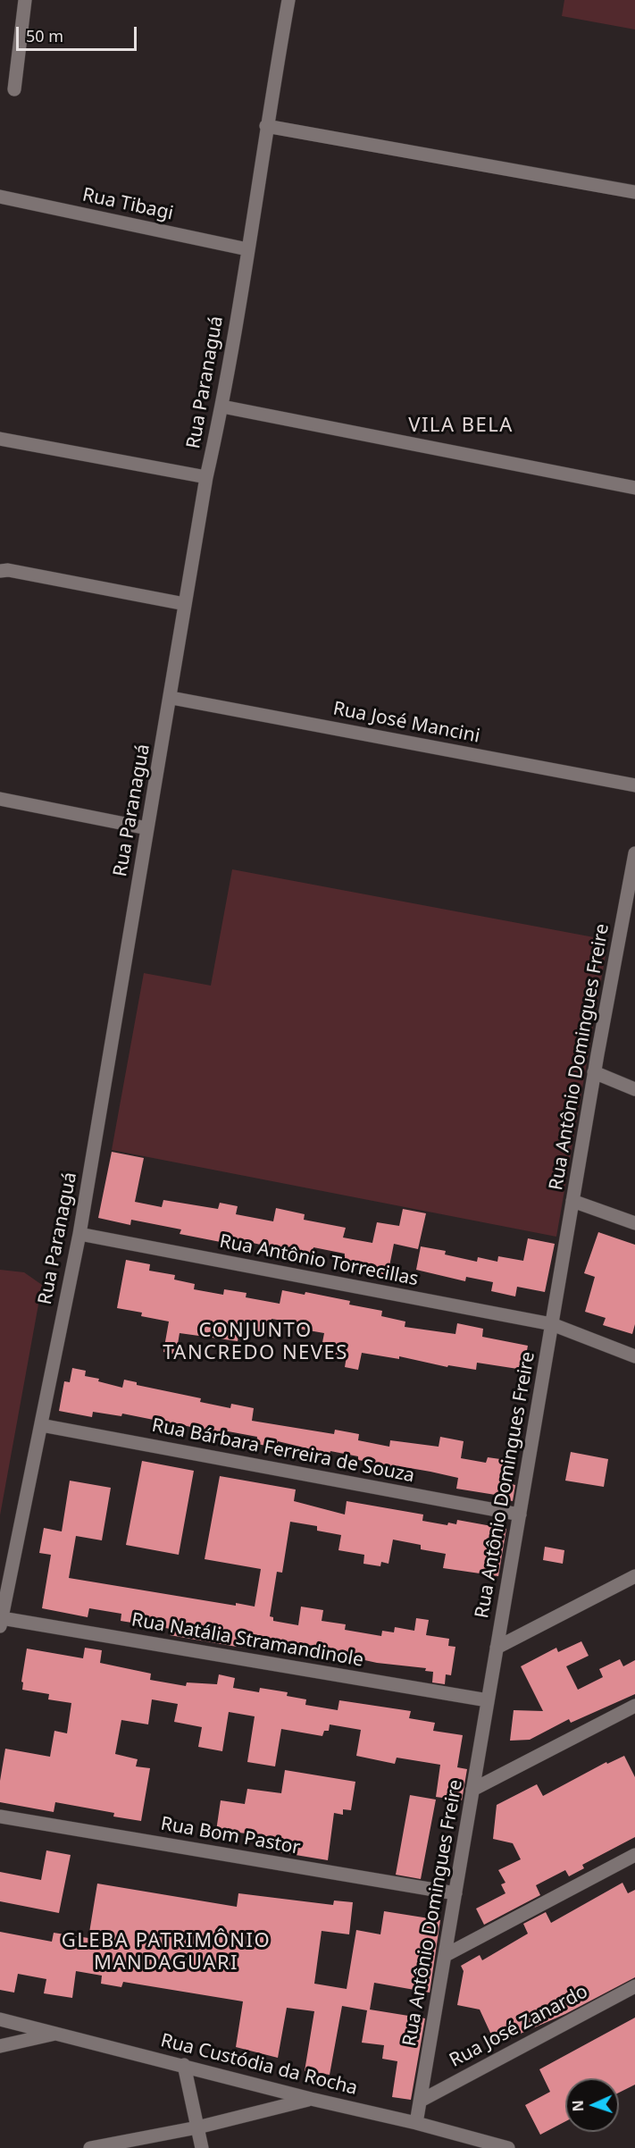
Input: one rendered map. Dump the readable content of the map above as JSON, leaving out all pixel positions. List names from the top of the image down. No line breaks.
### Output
{"streets":{"street":["Rua Tibagi","Rua Paranaguá","Rua José Mancini","Rua Antônio Domingues Freire","Rua Antônio Torrecillas","Rua Bárbara Ferreira de Souza","Rua Natália Stramandinole","Rua Bom Pastor","Rua José Zanardo","Rua Custódia da Rocha"]},"crossings":[["Rua Tibagi","Rua Paranaguá"],["Rua Paranaguá","Rua José Mancini"],["Rua Paranaguá","Rua Antônio Torrecillas"],["Rua Paranaguá","Rua Bárbara Ferreira de Souza"],["Rua Paranaguá","Rua Natália Stramandinole"],["Rua Antônio Domingues Freire","Rua Antônio Torrecillas"],["Rua Antônio Domingues Freire","Rua Bárbara Ferreira de Souza"],["Rua Antônio Domingues Freire","Rua Natália Stramandinole"],["Rua Antônio Domingues Freire","Rua Bom Pastor"],["Rua Antônio Domingues Freire","Rua José Zanardo"],["Rua Antônio Domingues Freire","Rua Custódia da Rocha"]],"districts":["VILA BELA","CONJUNTO TANCREDO NEVES","GLEBA PATRIMÔNIO MANDAGUARI"],"scale_bar":"50 m","north":"left"}
